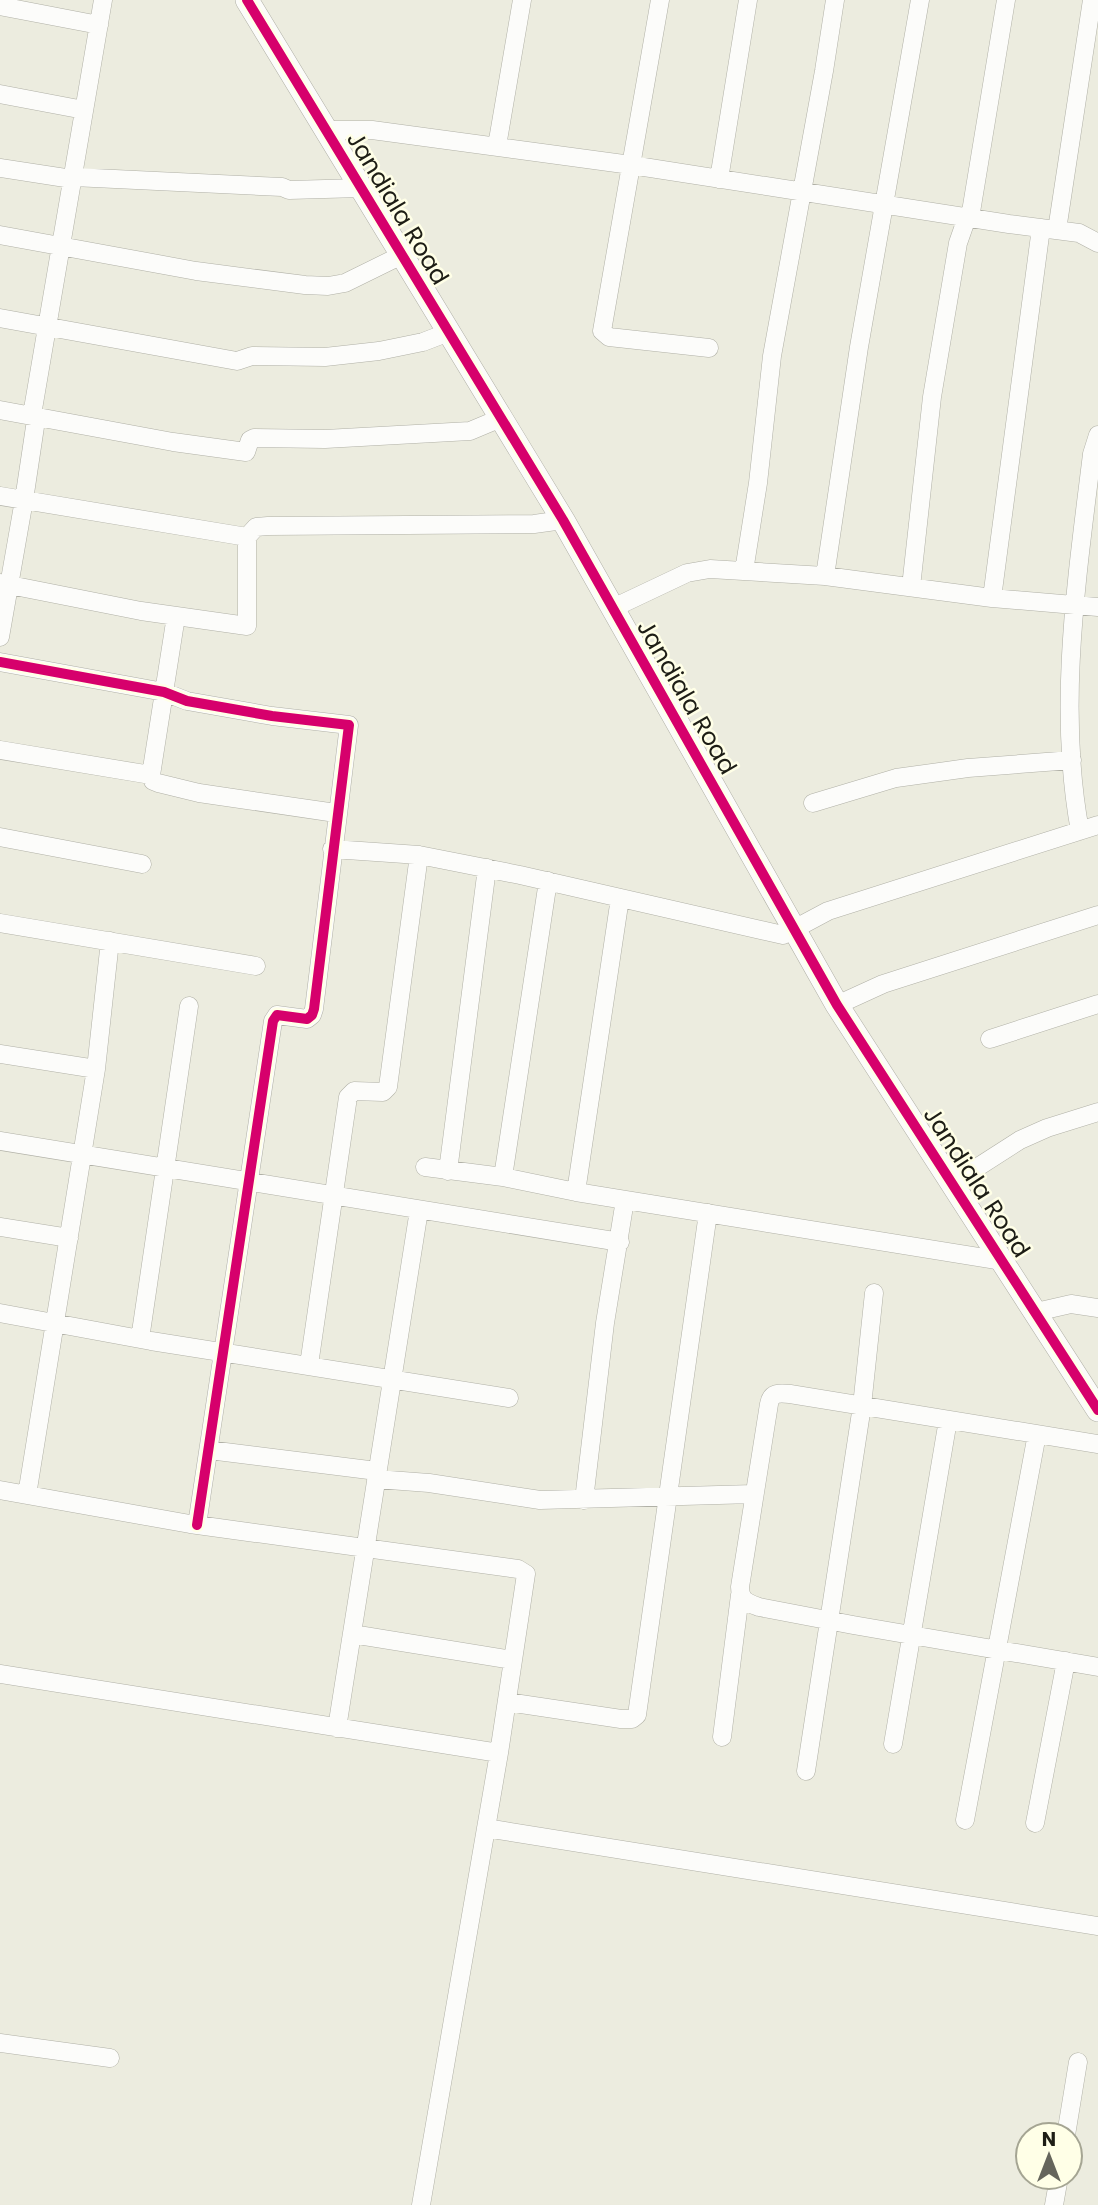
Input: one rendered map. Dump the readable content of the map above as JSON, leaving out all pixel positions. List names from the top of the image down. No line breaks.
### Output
{"streets":{"street":["Jandiala Road"]},"north":"top"}
